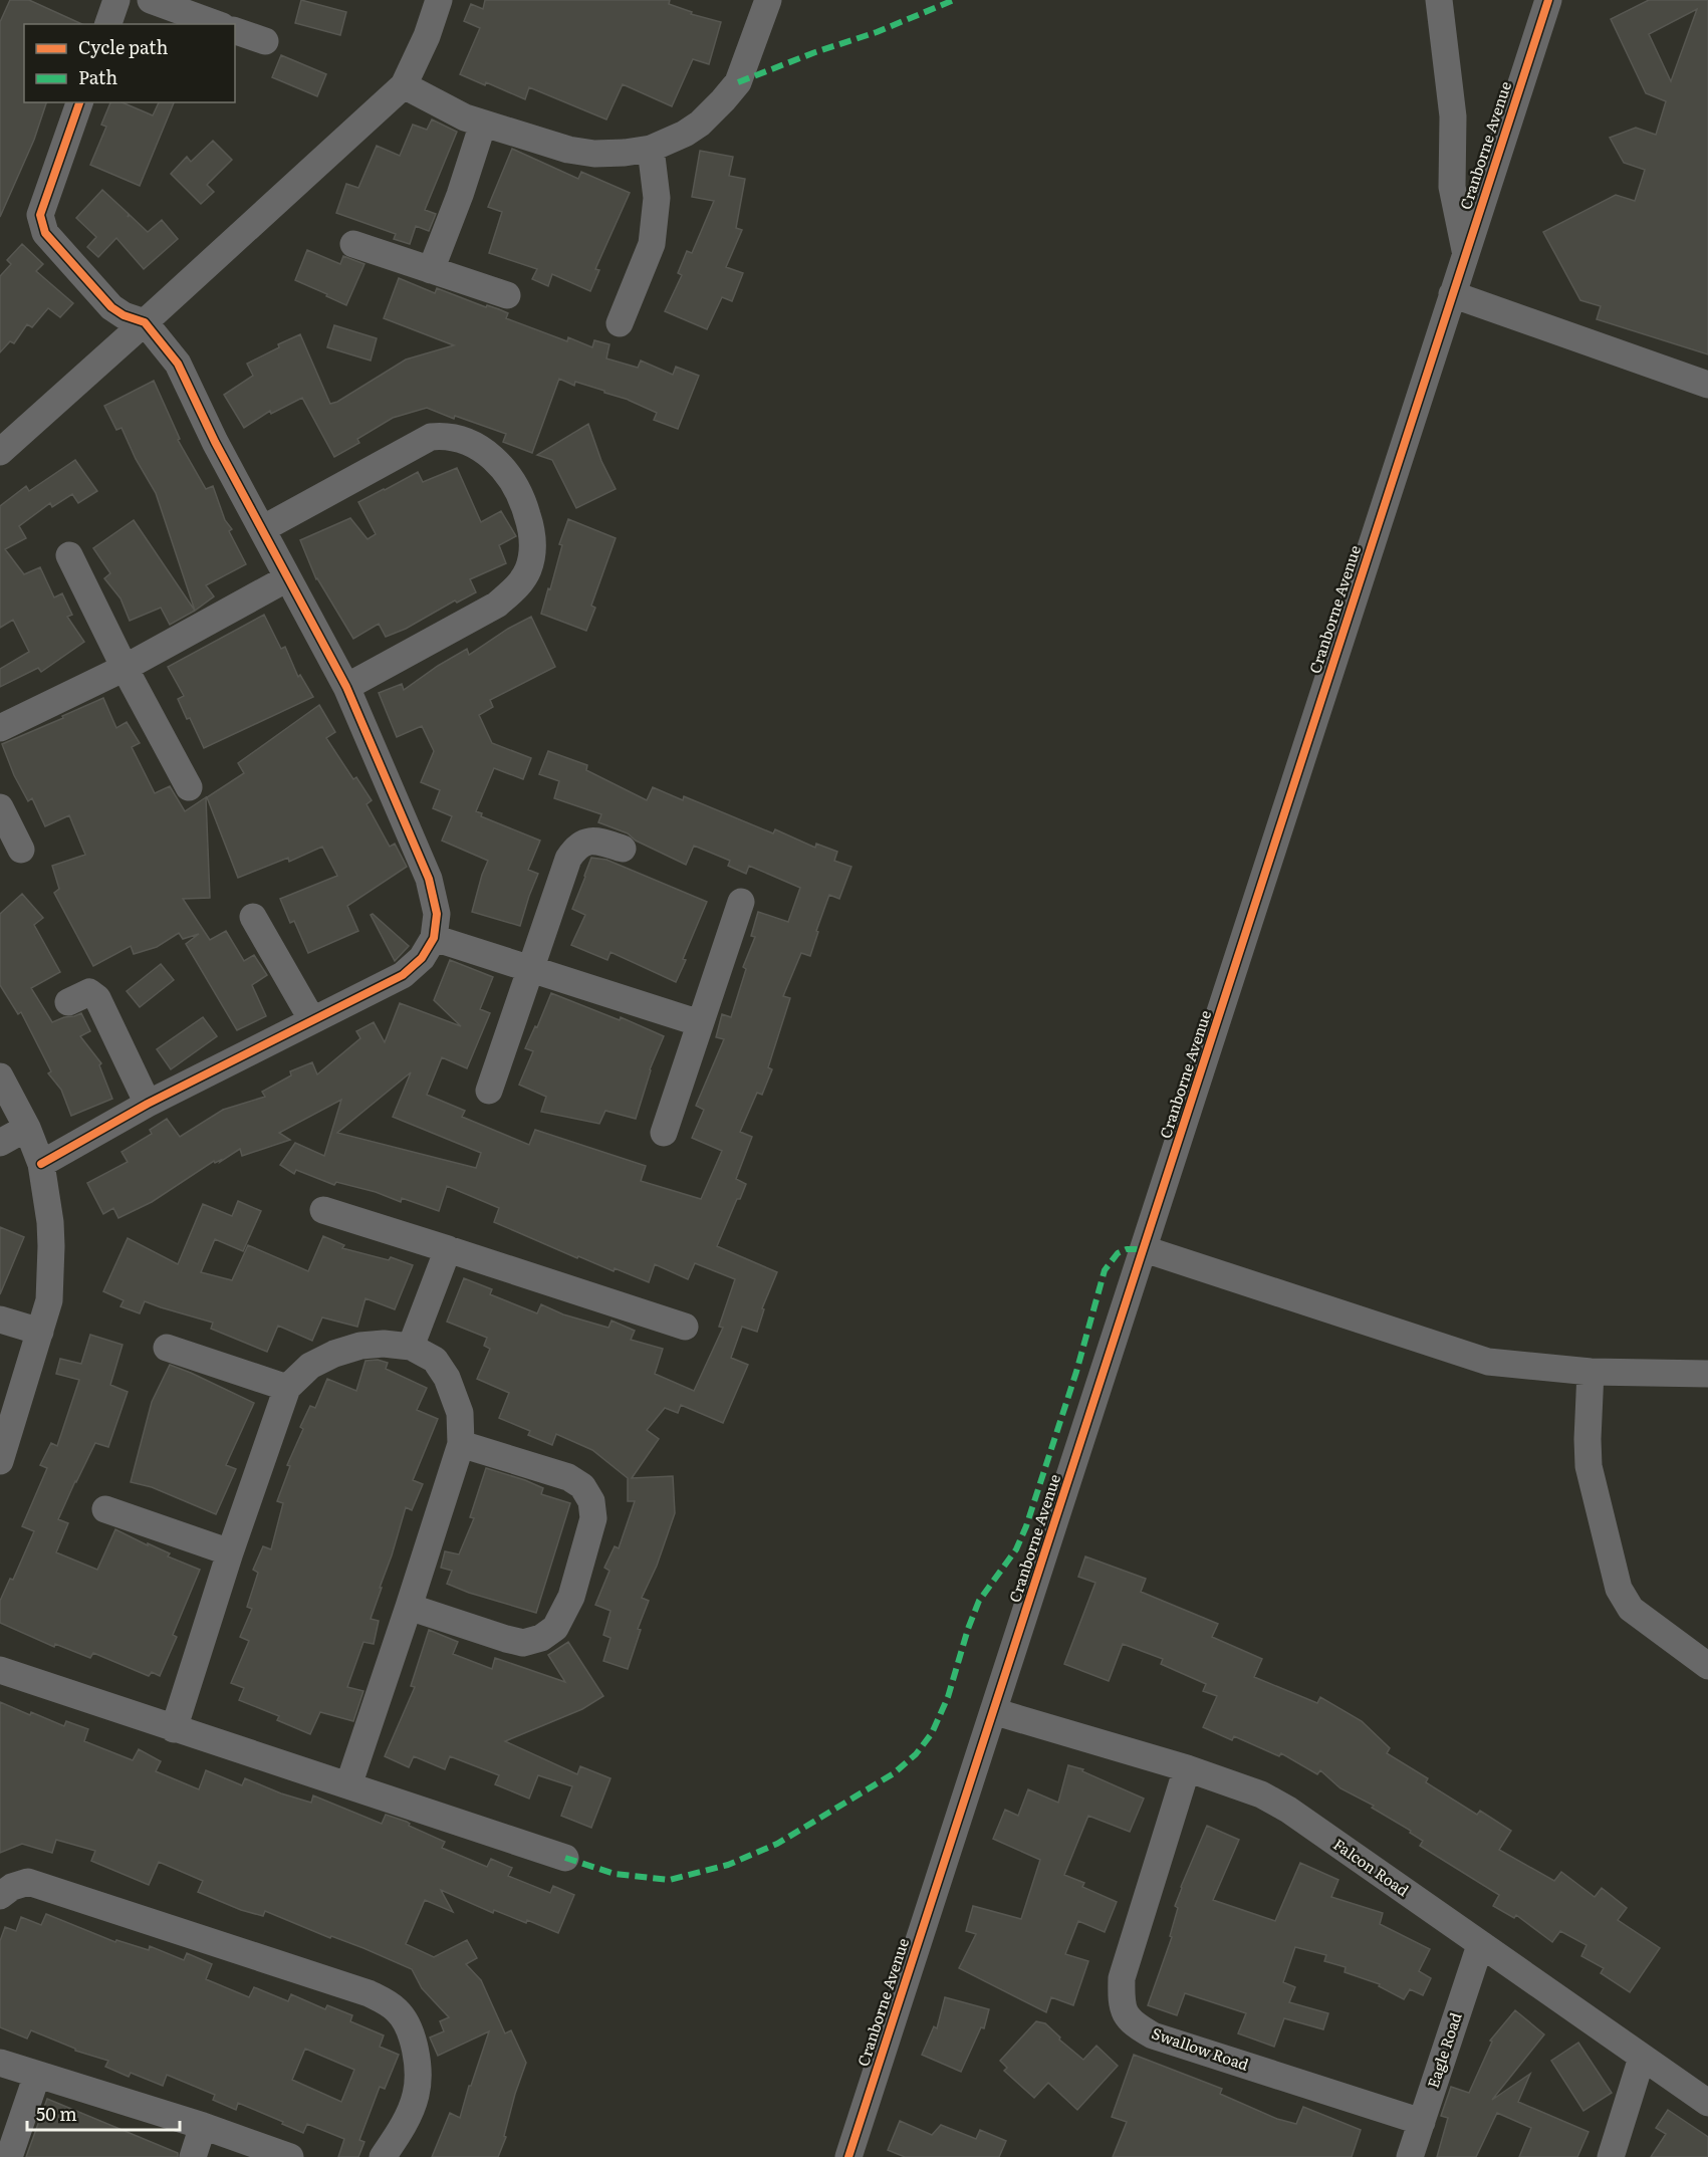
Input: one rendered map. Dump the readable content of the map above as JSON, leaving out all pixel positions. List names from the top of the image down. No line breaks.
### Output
{"streets":{"street":["Cranborne Avenue","Falcon Road","Swallow Road","Eagle Road"]},"crossings":[["Cranborne Avenue","Falcon Road"],["Falcon Road","Swallow Road"],["Falcon Road","Eagle Road"],["Swallow Road","Eagle Road"]],"legend":["Cycle path","Path"],"scale_bar":"50 m"}
